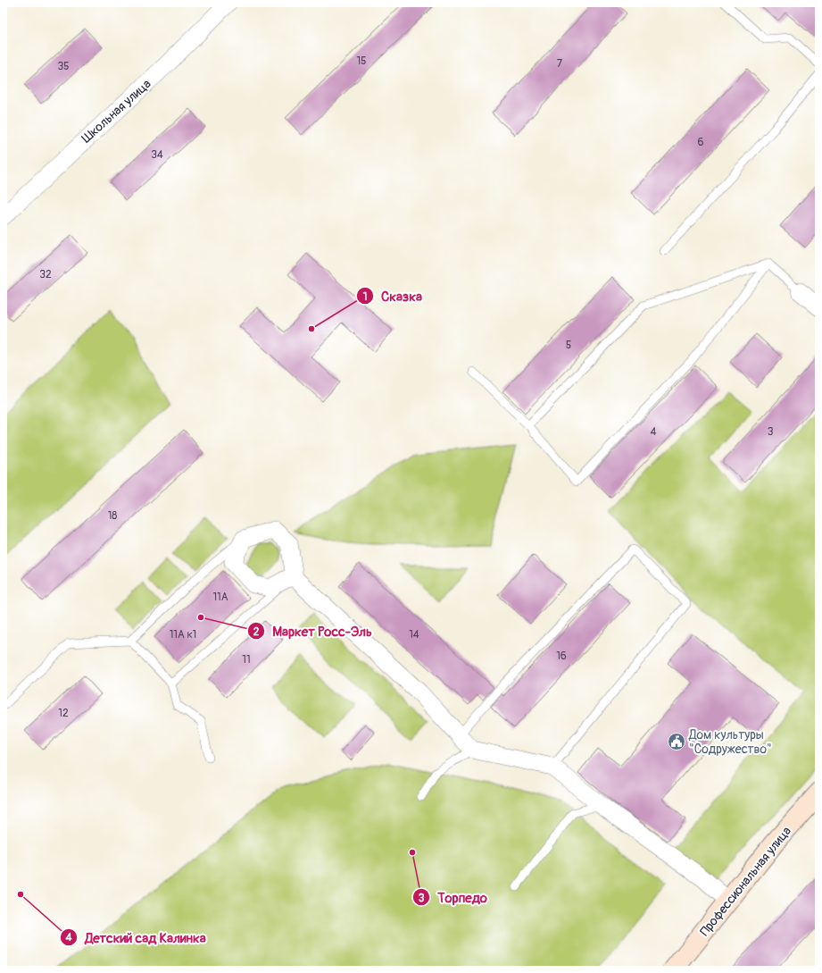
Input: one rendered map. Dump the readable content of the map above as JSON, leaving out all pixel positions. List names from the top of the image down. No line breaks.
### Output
{"streets":{"main road":["Профессиональная улица"],"street":["Школьная улица"]},"places":{"other":["Сказка","Маркет Росс-Эль","Торпедо","Детский сад Калинка"],"public building":["Дом культуры \"Содружество\""]},"house_numbers":["15","7","35","6","34","32","5","4","3","18","11А","11А к1","14","16","11","12"]}
